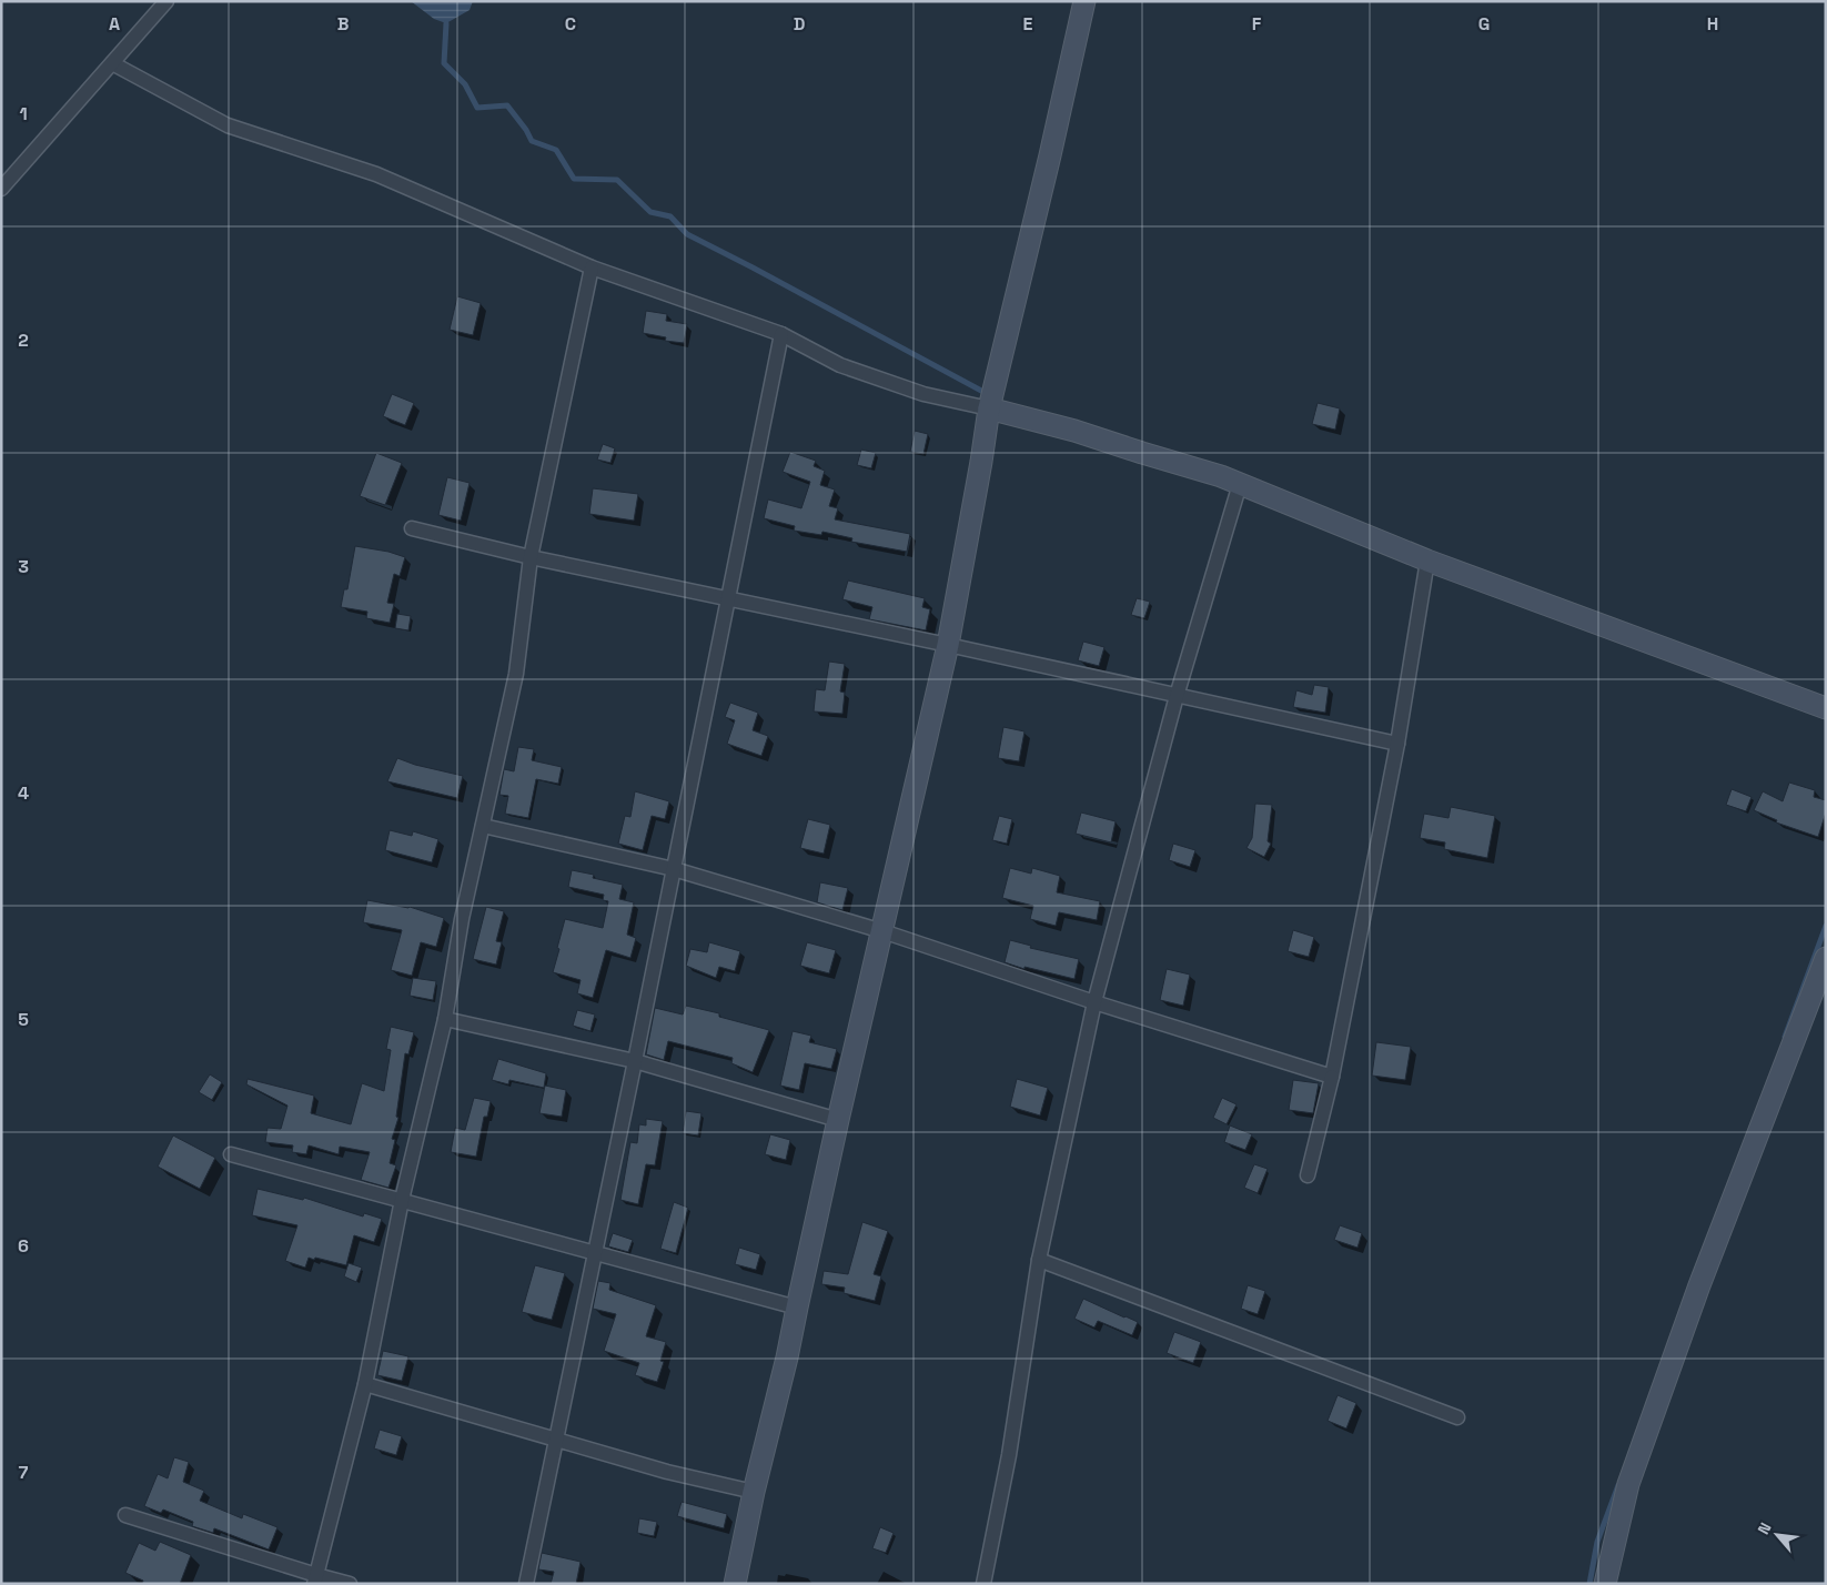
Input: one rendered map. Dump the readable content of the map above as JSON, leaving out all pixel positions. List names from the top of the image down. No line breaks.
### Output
{"north":"top left","grid":{"columns":["A","B","C","D","E","F","G","H"],"rows":["1","2","3","4","5","6","7"]}}
